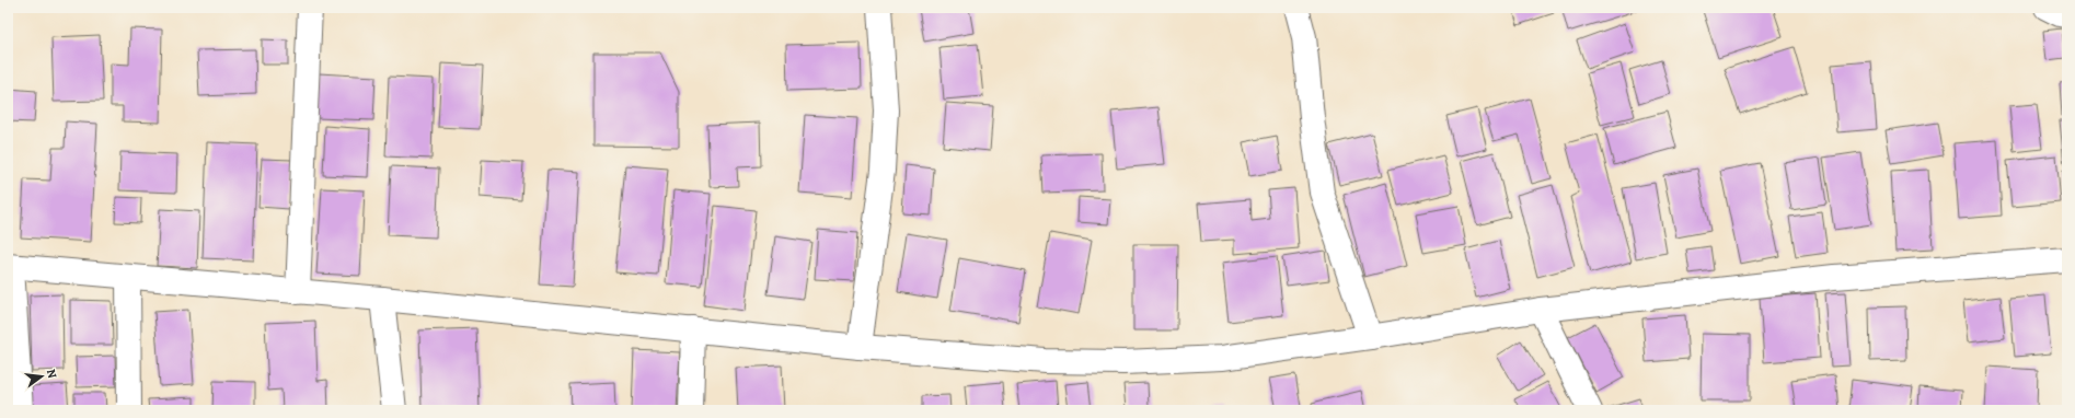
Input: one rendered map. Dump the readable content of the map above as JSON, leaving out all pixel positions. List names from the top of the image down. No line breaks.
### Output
{"north":"right"}
